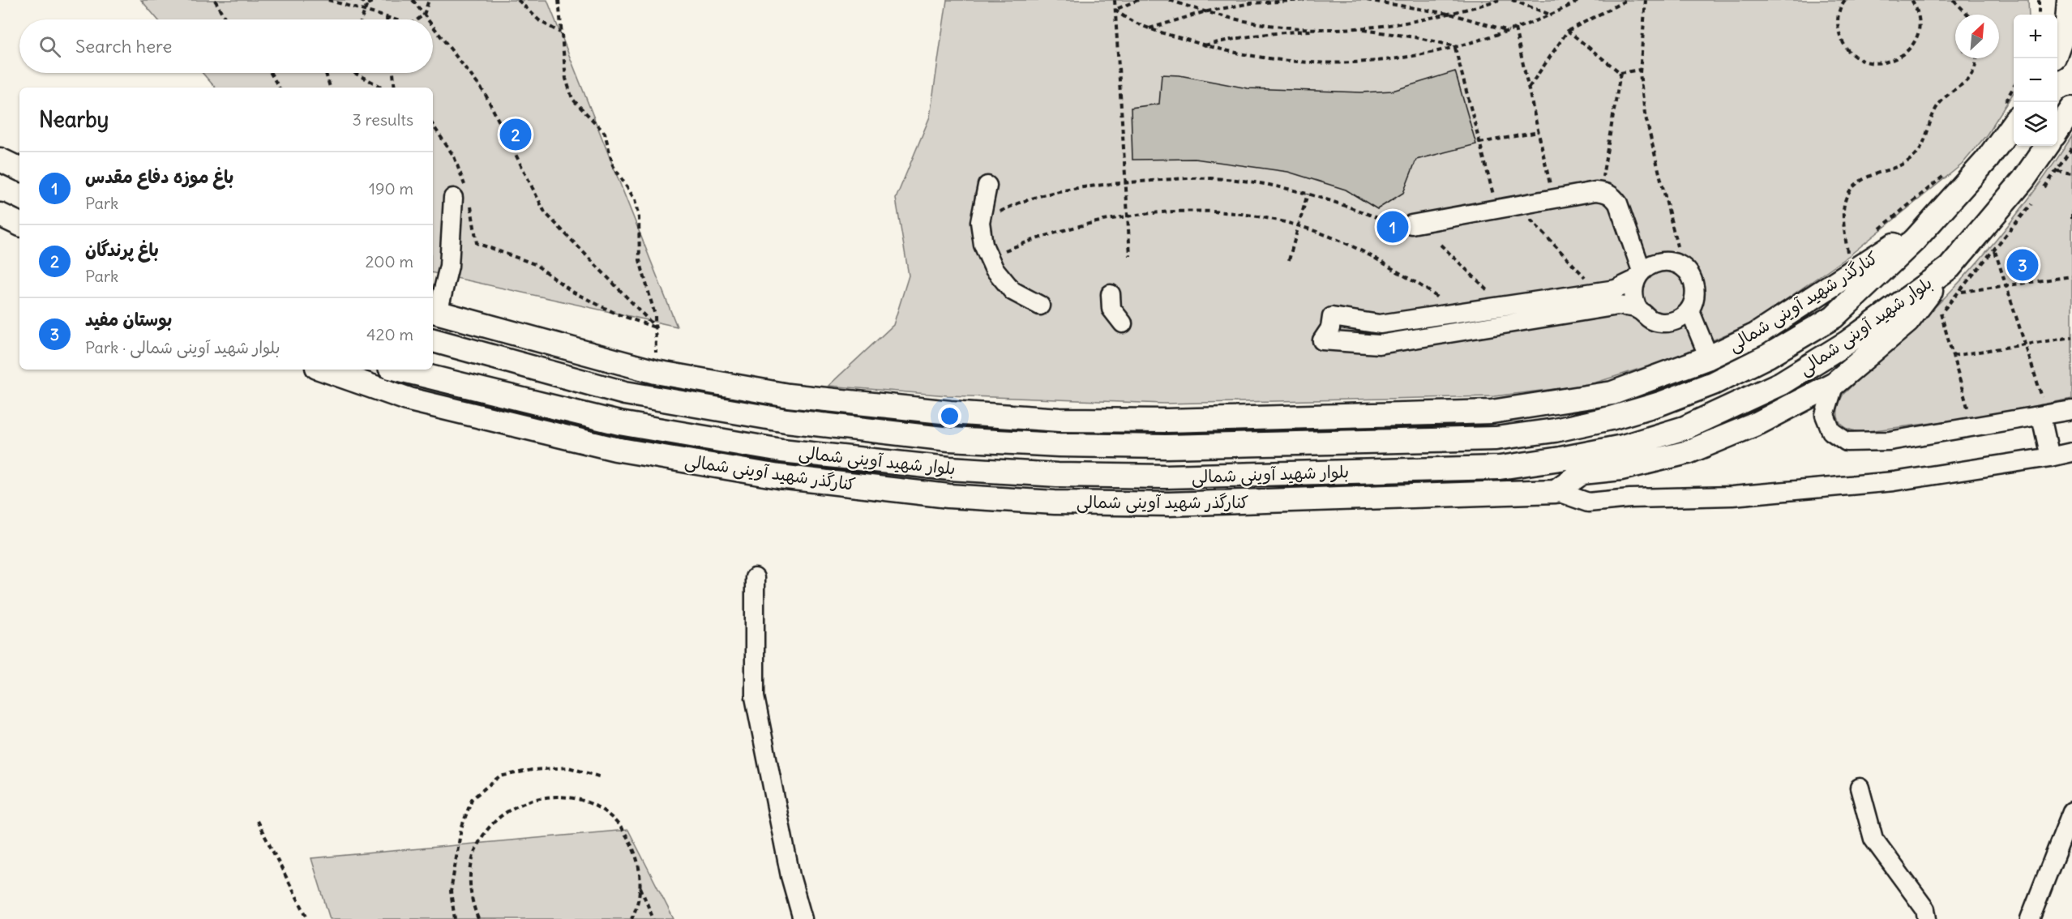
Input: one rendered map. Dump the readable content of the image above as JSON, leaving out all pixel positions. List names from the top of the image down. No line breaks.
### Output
{"streets":{"main road":["کنارگذر شهید آوینی شمالی","بلوار شهید آوینی شمالی"]},"crossings":[["کنارگذر شهید آوینی شمالی","بلوار شهید آوینی شمالی"]],"north":"top right","page":{"map_buttons":["+","−"],"search":"Search here","heading":["Nearby","3 results"],"pins":["2","1","3"],"list":[{"mark":"1","name":"باغ موزه دفاع مقدس","note":"Park","value":"190 m"},{"mark":"2","name":"باغ پرندگان","note":"Park","value":"200 m"},{"mark":"3","name":"بوستان مفید","note":"Park · بلوار شهید آوینی شمالی","value":"420 m"}]}}
